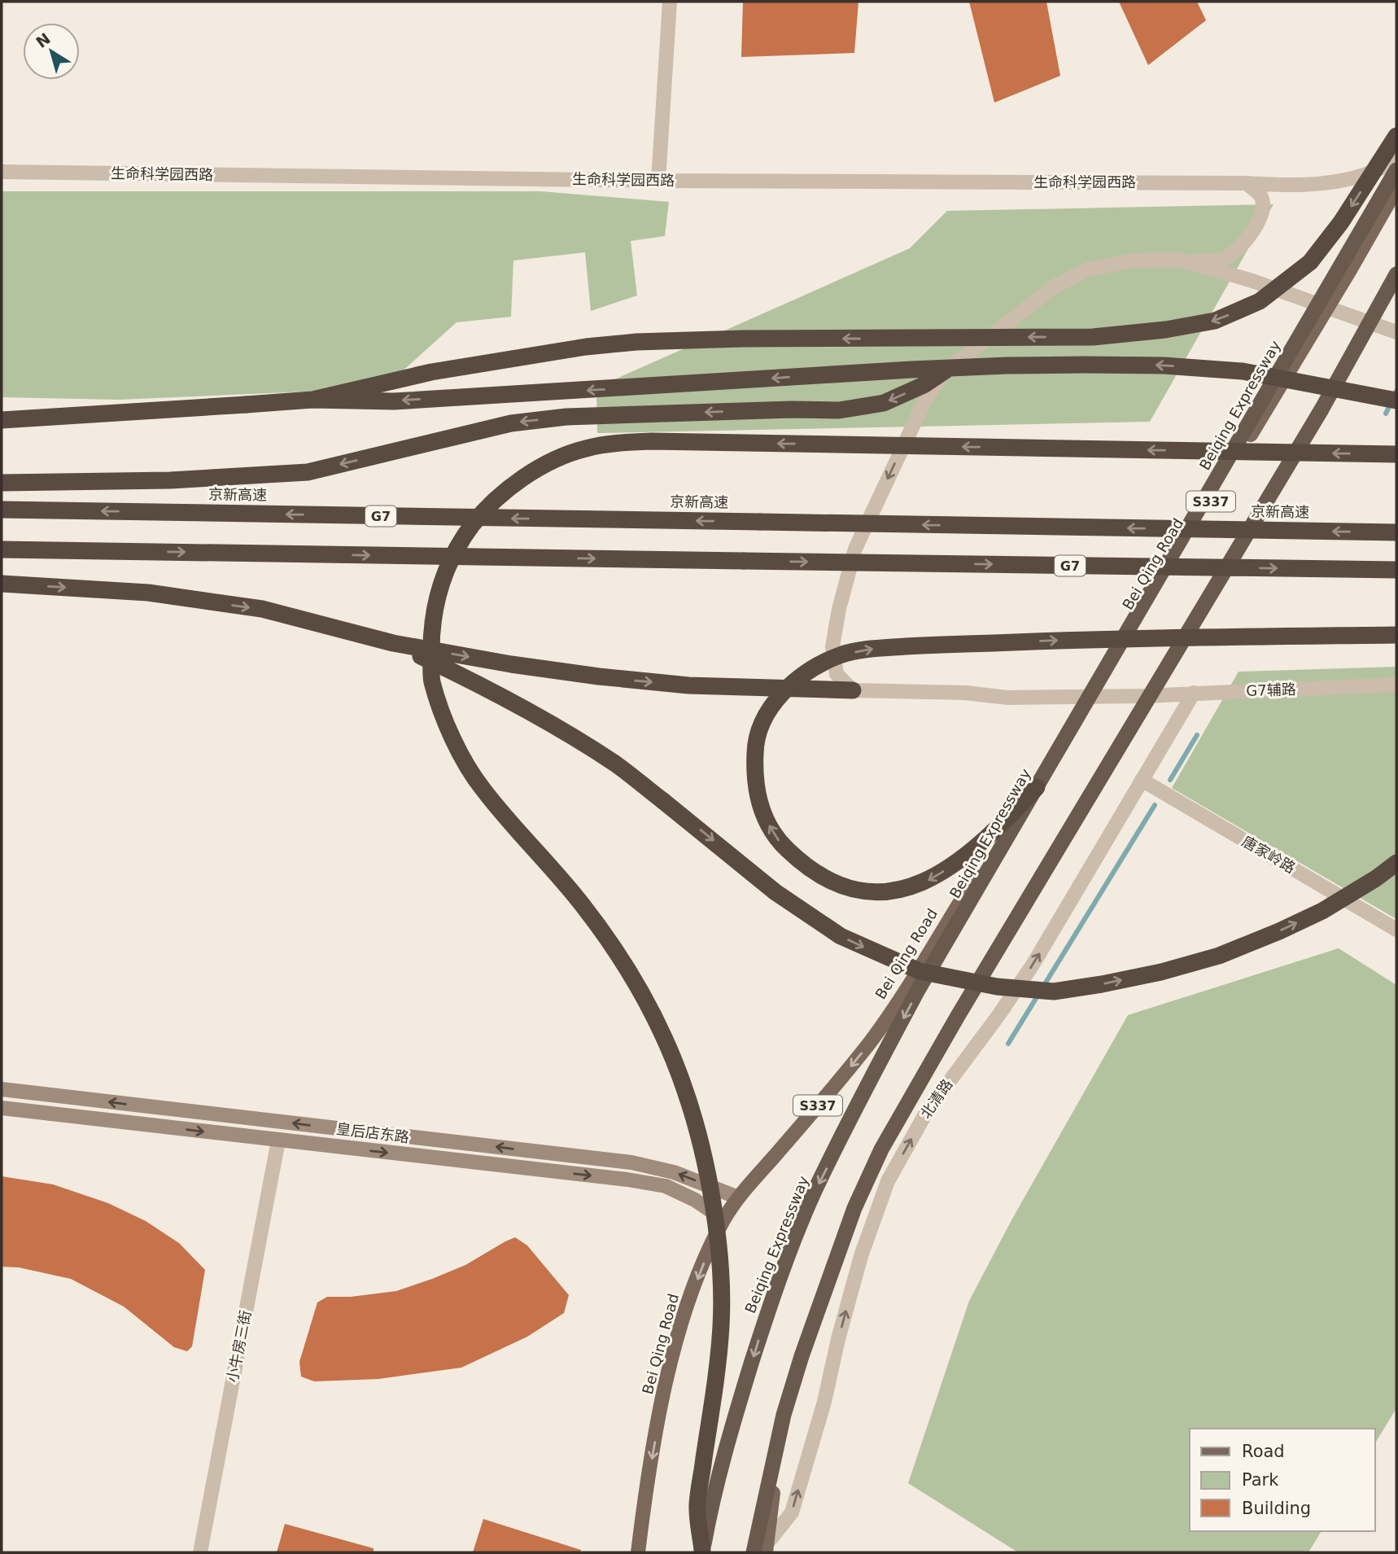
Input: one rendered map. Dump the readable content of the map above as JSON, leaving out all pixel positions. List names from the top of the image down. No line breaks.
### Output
{"streets":{"highway":["Beiqing Expressway","京新高速","G7"],"main road":["S337","Bei Qing Road","皇后店东路"],"street":["生命科学园西路","G7辅路","唐家岭路","北清路","小牛房三街"]},"crossings":[["Bei Qing Road","G7辅路"],["Bei Qing Road","皇后店东路"],["G7辅路","北清路"],["唐家岭路","北清路"],["皇后店东路","小牛房三街"]],"one_way":["北清路"],"legend":["Road","Park","Building"],"north":"top left"}
